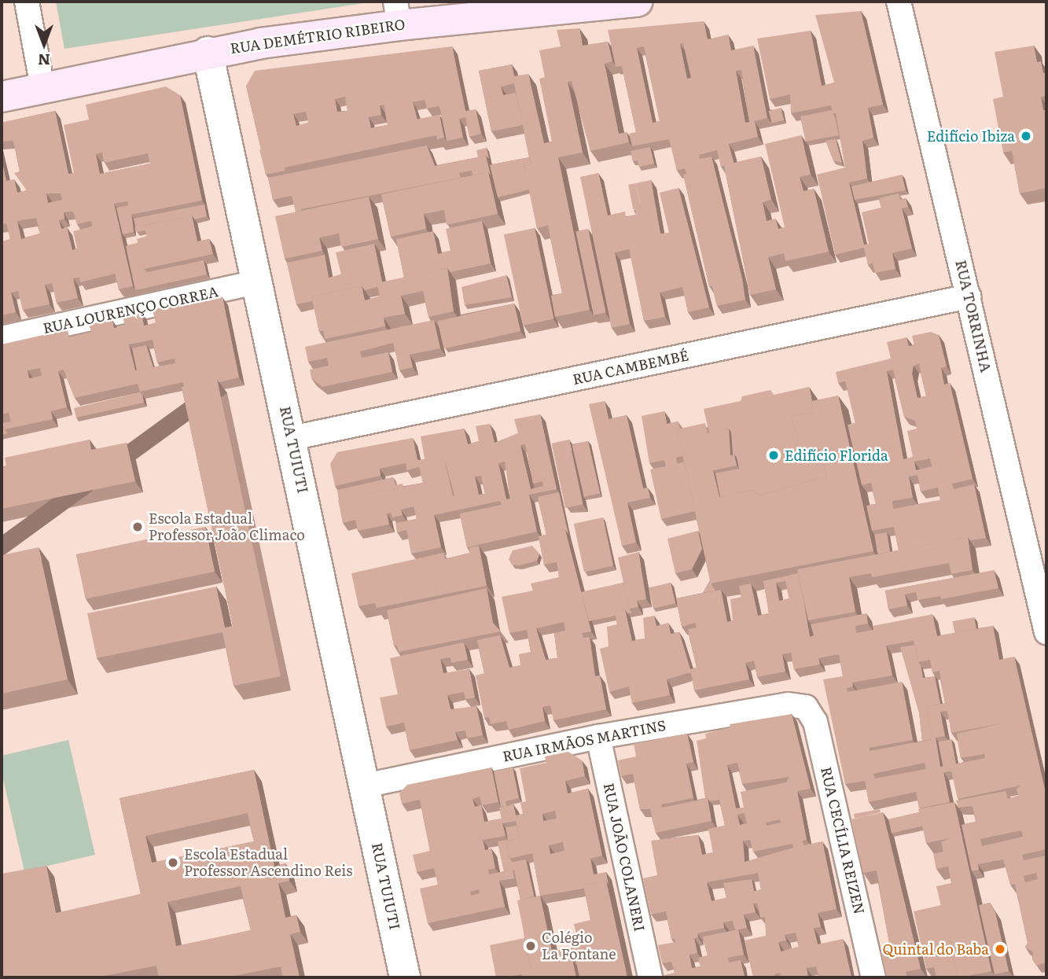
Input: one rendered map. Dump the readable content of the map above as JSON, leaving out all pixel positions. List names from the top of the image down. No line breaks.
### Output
{"streets":{"main road":["RUA DEMÉTRIO RIBEIRO"],"street":["RUA LOURENÇO CORREA","RUA TORRINHA","RUA CAMBEMBÉ","RUA TUIUTI","RUA IRMÃOS MARTINS","RUA CECÍLIA REIZEN","RUA JOÃO COLANERI"]},"crossings":[["RUA DEMÉTRIO RIBEIRO","RUA TUIUTI"],["RUA LOURENÇO CORREA","RUA TUIUTI"],["RUA TORRINHA","RUA CAMBEMBÉ"],["RUA CAMBEMBÉ","RUA TUIUTI"],["RUA TUIUTI","RUA IRMÃOS MARTINS"],["RUA IRMÃOS MARTINS","RUA CECÍLIA REIZEN"],["RUA IRMÃOS MARTINS","RUA JOÃO COLANERI"]],"places":["Edifício Ibiza","Edifício Florida","Escola Estadual Professor João Climaco","Escola Estadual Professor Ascendino Reis","Colégio La Fontane","Quintal do Baba"],"north":"bottom"}
